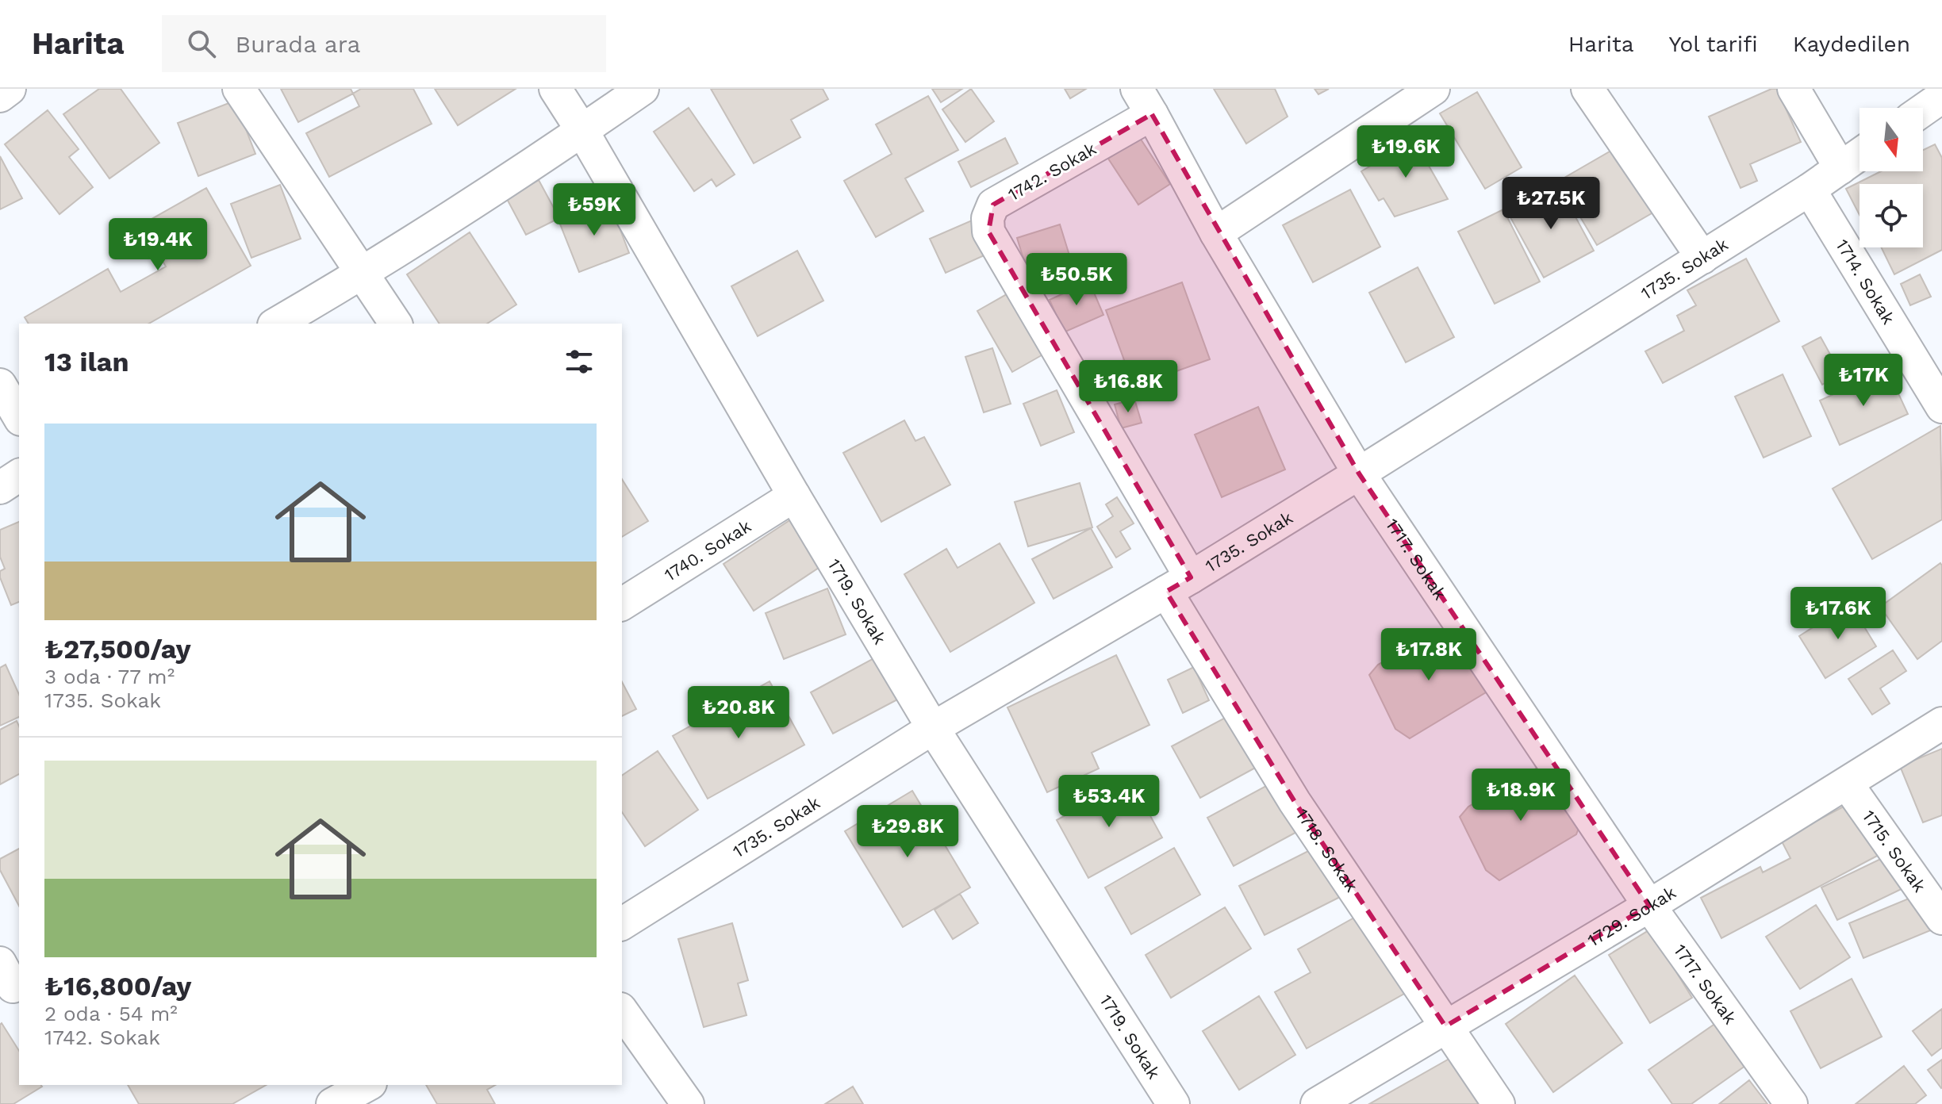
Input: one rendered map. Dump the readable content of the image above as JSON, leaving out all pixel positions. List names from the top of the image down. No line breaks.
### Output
{"streets":{"street":["1742. Sokak","1735. Sokak","1714. Sokak","1740. Sokak","1717. Sokak","1719. Sokak","1718. Sokak","1715. Sokak","1729. Sokak"]},"crossings":[["1742. Sokak","1735. Sokak"],["1742. Sokak","1717. Sokak"],["1742. Sokak","1718. Sokak"],["1735. Sokak","1714. Sokak"],["1735. Sokak","1717. Sokak"],["1735. Sokak","1719. Sokak"],["1735. Sokak","1718. Sokak"],["1740. Sokak","1719. Sokak"],["1717. Sokak","1729. Sokak"],["1718. Sokak","1729. Sokak"],["1715. Sokak","1729. Sokak"]],"north":"bottom","page":{"header":"Harita","search":"Burada ara","nav":["Harita","Yol tarifi","Kaydedilen"],"price":["₺19.6K","₺27.5K","₺59K","₺19.4K","₺50.5K","₺17K","₺16.8K","₺17.6K","₺17.8K","₺20.8K","₺18.9K","₺53.4K","₺29.8K"],"heading":"13 ilan","list":[{"name":"₺27,500/ay","note":"3 oda · 77 m² · 1735. Sokak"},{"name":"₺16,800/ay","note":"2 oda · 54 m² · 1742. Sokak"}]}}
